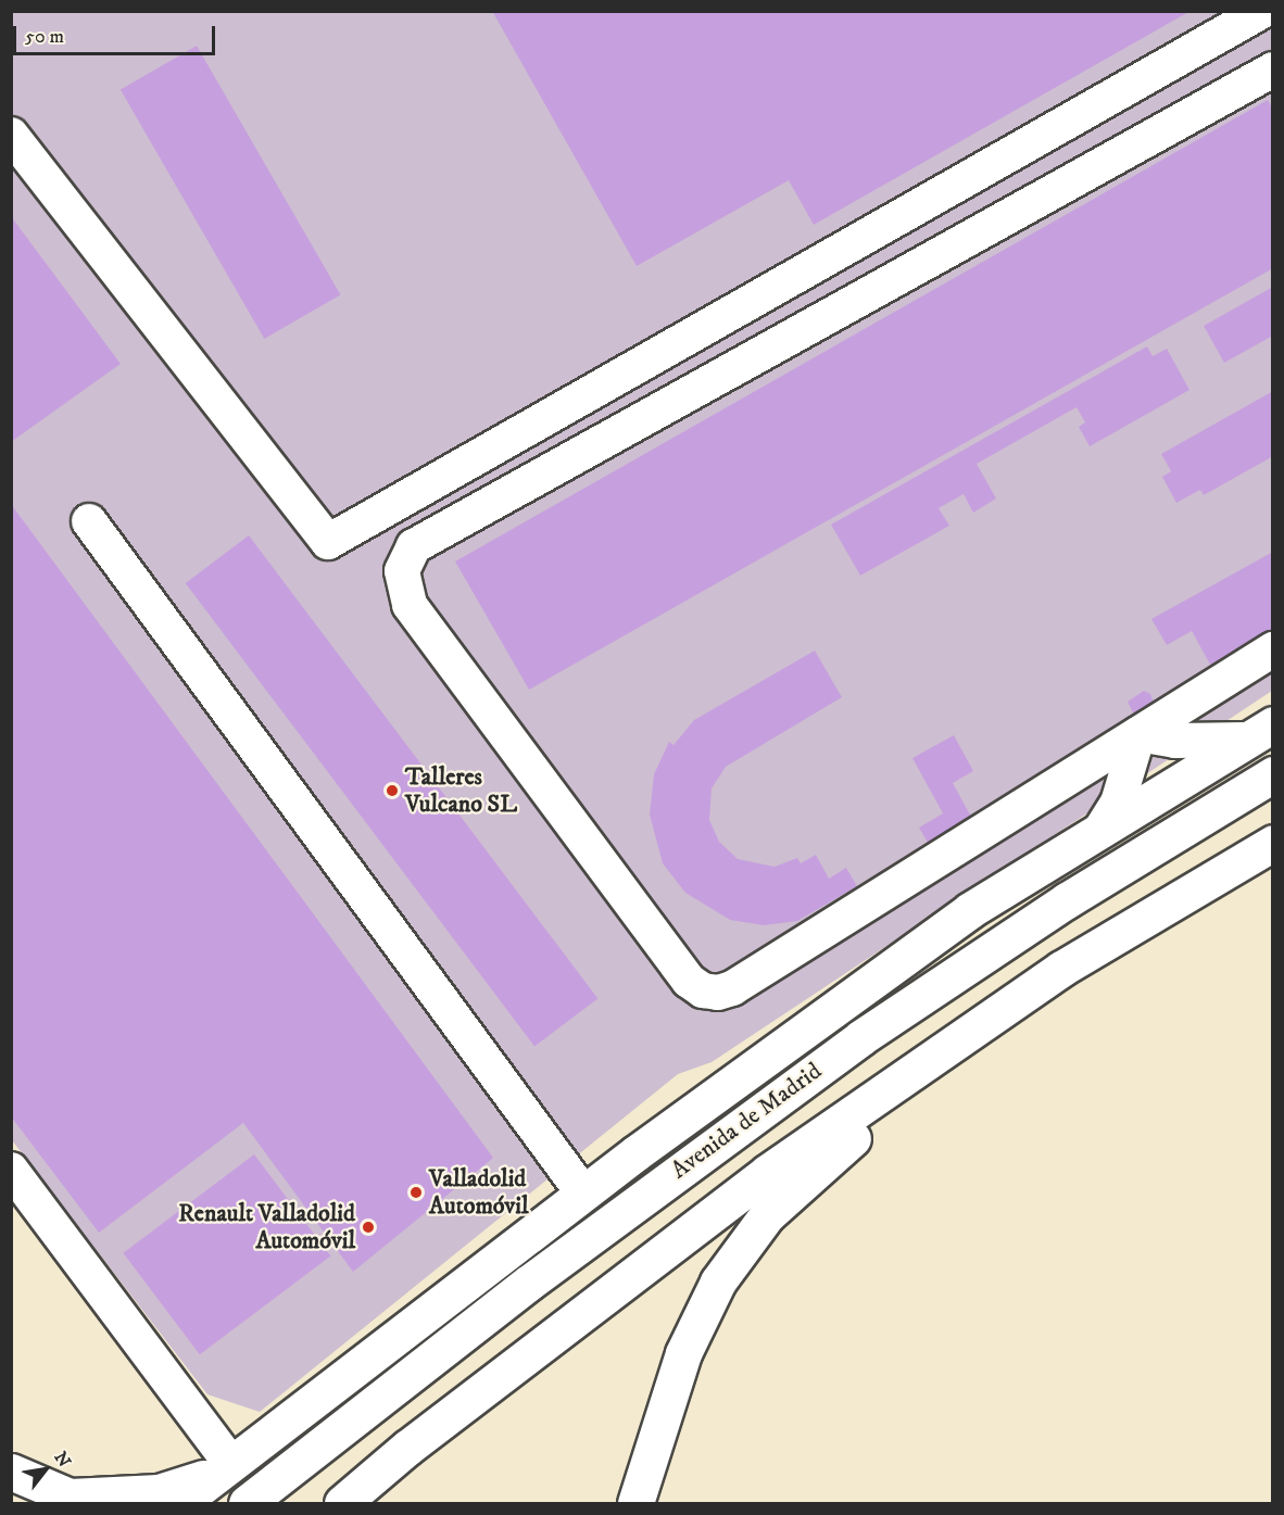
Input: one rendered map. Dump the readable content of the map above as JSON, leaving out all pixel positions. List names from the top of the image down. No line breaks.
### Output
{"streets":{"highway":["Avenida de Madrid"]},"places":["Talleres Vulcano SL","Valladolid Automóvil","Renault Valladolid Automóvil"],"scale_bar":"50 m","north":"top right"}
